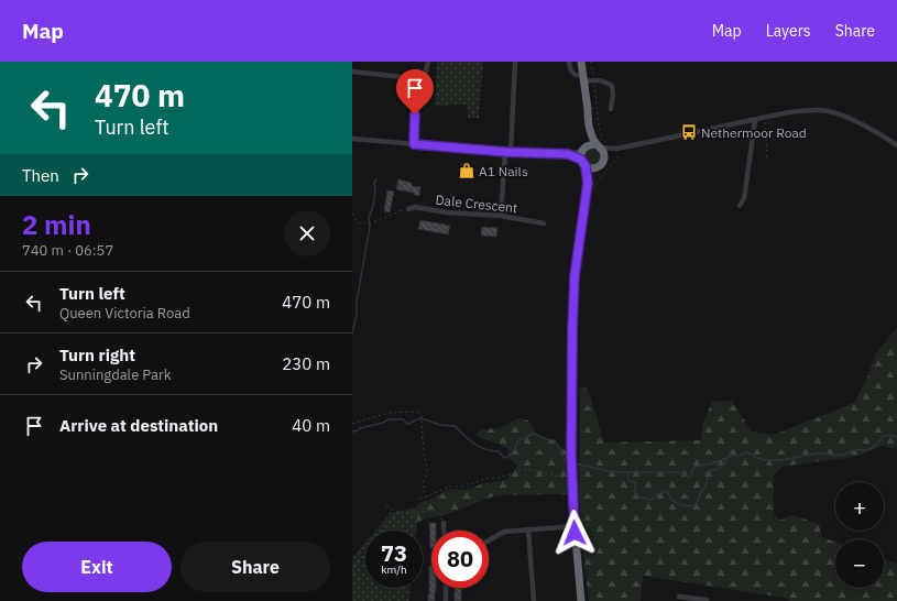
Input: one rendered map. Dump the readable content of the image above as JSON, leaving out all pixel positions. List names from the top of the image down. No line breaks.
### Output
{"streets":{"street":["Dale Crescent"]},"places":{"bus stop":["Nethermoor Road"],"shop":["A1 Nails"]},"page":{"header":"Map","nav":["Map","Layers","Share"],"turn":["470 m","Turn left"],"then":"Then","heading":["2 min","740 m · 06:57"],"list":[{"name":"Turn left","note":"Queen Victoria Road","value":"470 m"},{"name":"Turn right","note":"Sunningdale Park","value":"230 m"},{"name":"Arrive at destination","value":"40 m"}],"map_buttons":["+","−"],"speed":"73 km/h","limit":"80","buttons":["Exit","Share"]}}
